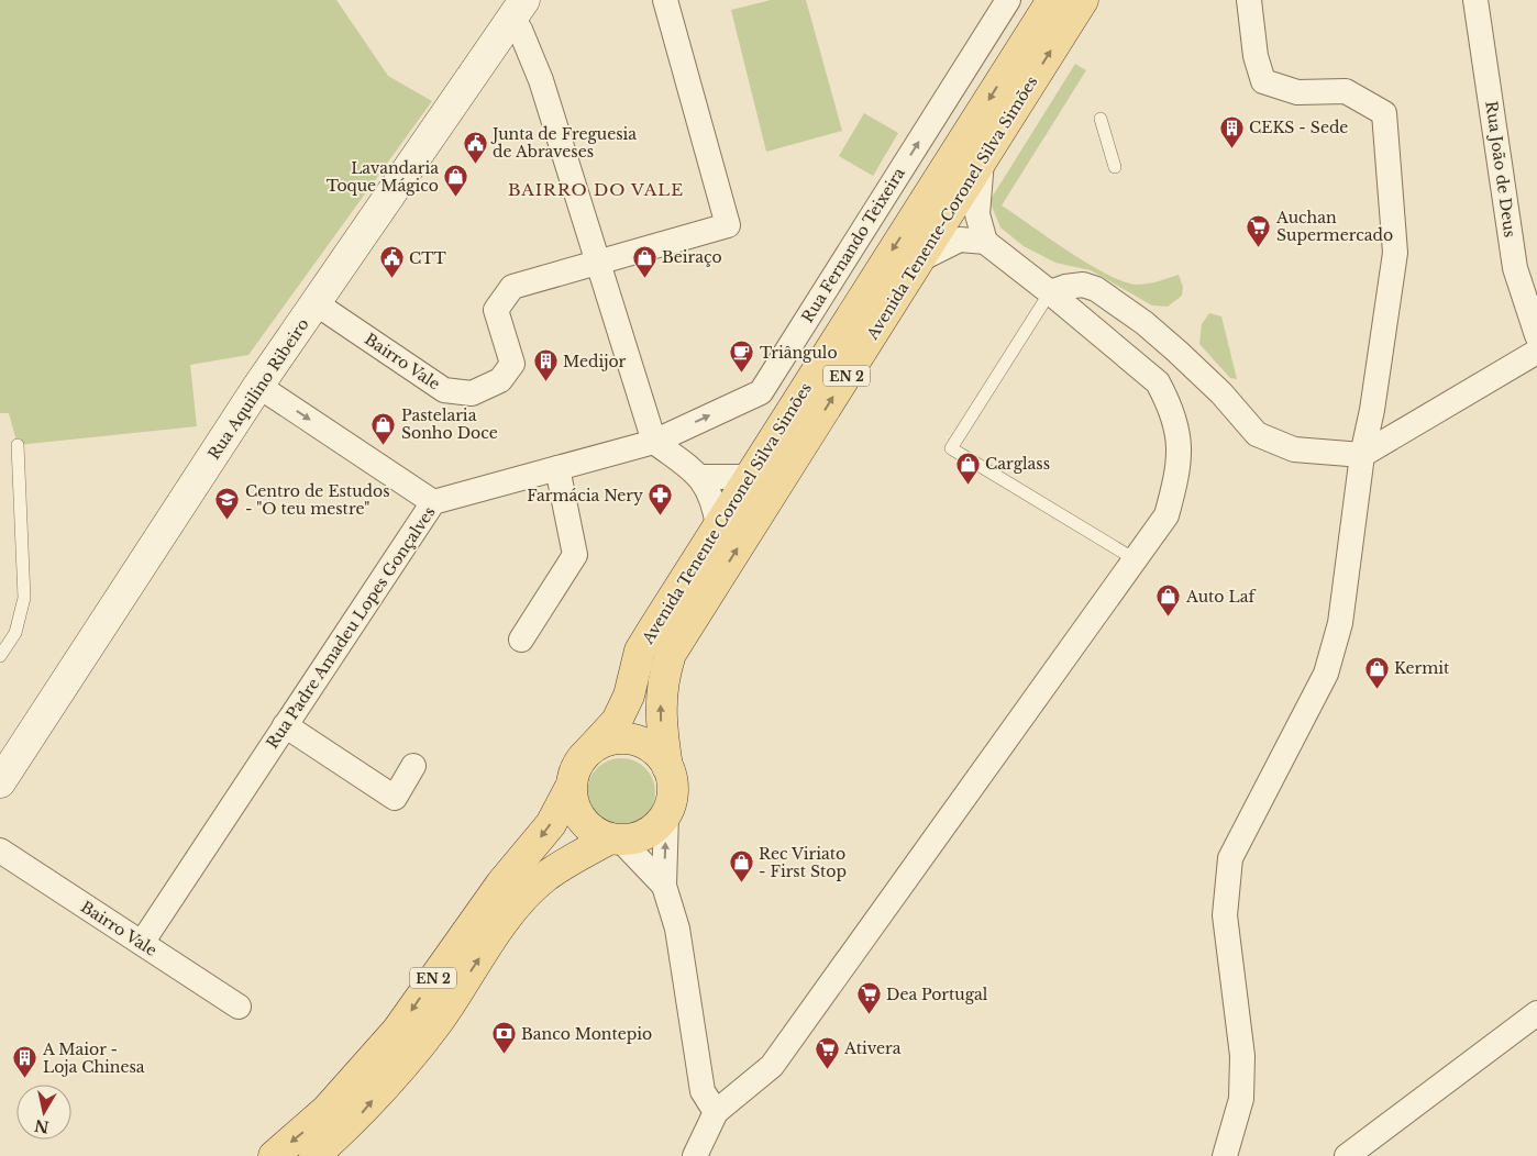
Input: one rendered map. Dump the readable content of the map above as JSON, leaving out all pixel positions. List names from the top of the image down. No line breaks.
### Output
{"streets":{"main road":["Avenida Tenente-Coronel Silva Simões","EN 2","Avenida Tenente Coronel Silva Simões"],"street":["Rua João de Deus","Rua Fernando Teixeira","Bairro Vale","Rua Aquilino Ribeiro","Rua Padre Amadeu Lopes Gonçalves"]},"crossings":[["Avenida Tenente-Coronel Silva Simões","EN 2"],["Avenida Tenente-Coronel Silva Simões","Avenida Tenente Coronel Silva Simões"],["Rua Fernando Teixeira","Rua Padre Amadeu Lopes Gonçalves"],["Bairro Vale","Rua Aquilino Ribeiro"],["Bairro Vale","Rua Padre Amadeu Lopes Gonçalves"],["EN 2","Avenida Tenente Coronel Silva Simões"]],"one_way":["Avenida Tenente-Coronel Silva Simões","Rua Fernando Teixeira","Avenida Tenente Coronel Silva Simões"],"districts":["BAIRRO DO VALE"],"places":{"building":["CEKS - Sede","Medijor","A Maior - Loja Chinesa"],"public building":["Junta de Freguesia de Abraveses","CTT"],"shop":["Lavandaria Toque Mágico","Beiraço","Pastelaria Sonho Doce","Carglass","Auto Laf","Kermit","Rec Viriato - First Stop"],"supermarket":["Auchan Supermercado","Dea Portugal","Ativera"],"cafe":["Triângulo"],"pharmacy":["Farmácia Nery"],"school or university":["Centro de Estudos - \"O teu mestre\""],"bank":["Banco Montepio"]},"north":"bottom"}
